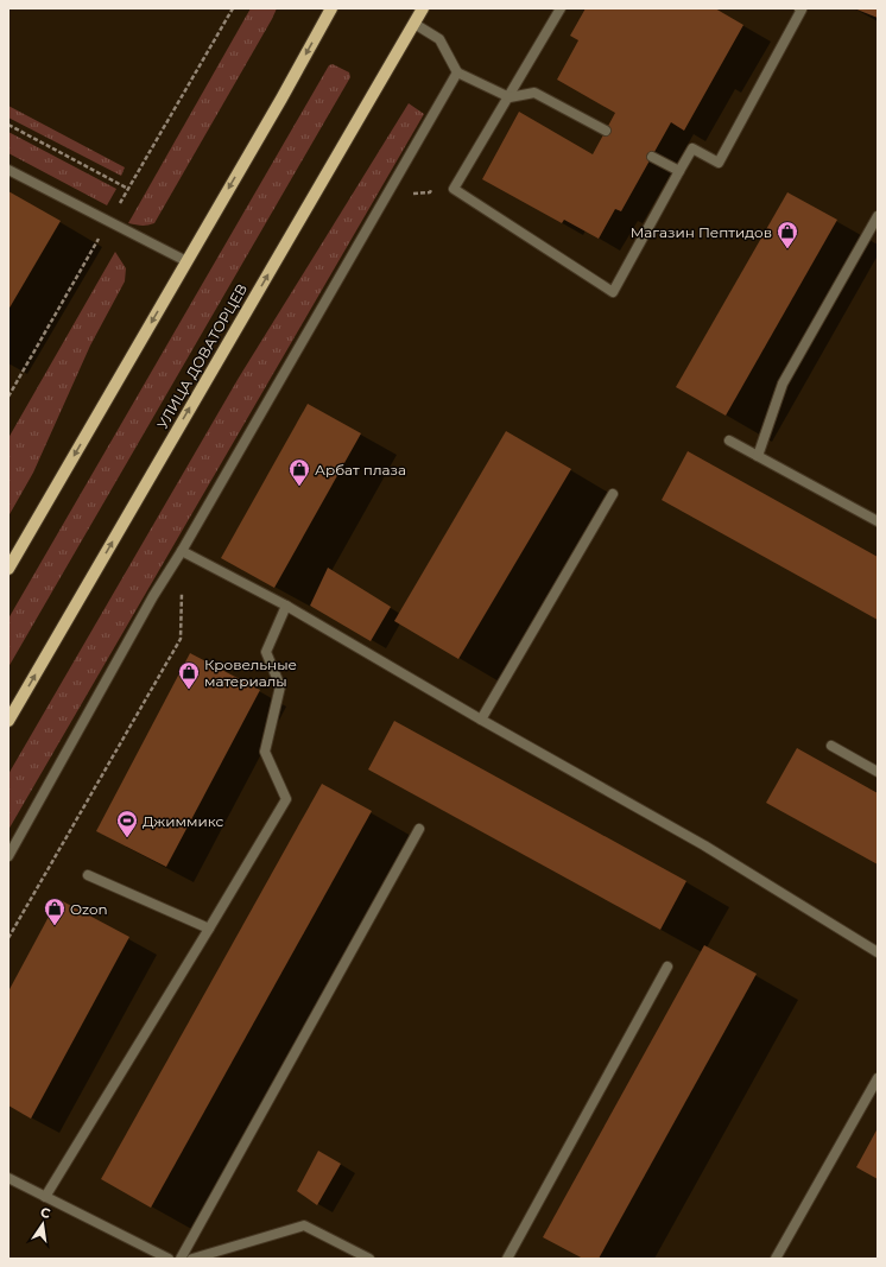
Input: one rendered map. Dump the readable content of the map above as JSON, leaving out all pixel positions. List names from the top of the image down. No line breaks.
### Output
{"streets":{"main road":["УЛИЦА ДОВАТОРЦЕВ"]},"places":{"shop":["Магазин Пептидов","Арбат плаза","Кровельные материалы","Ozon"],"sports":["Джиммикс"]},"north":"top"}
